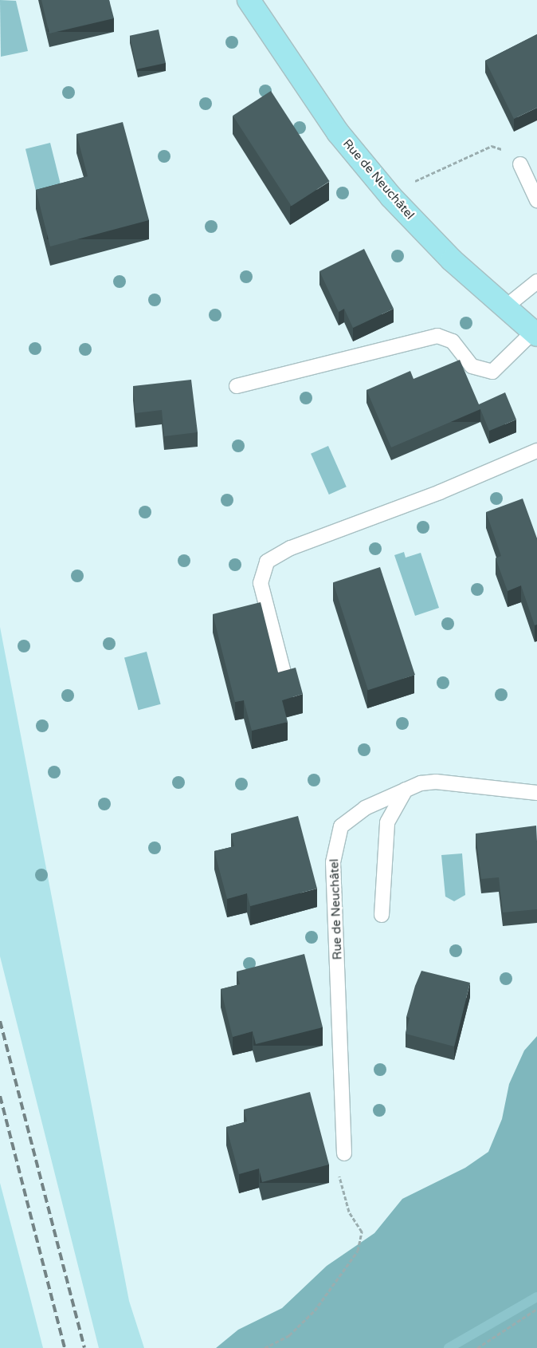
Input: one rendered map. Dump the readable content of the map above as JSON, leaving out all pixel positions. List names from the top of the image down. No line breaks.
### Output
{"streets":{"main road":["Rue de Neuchâtel"]}}
